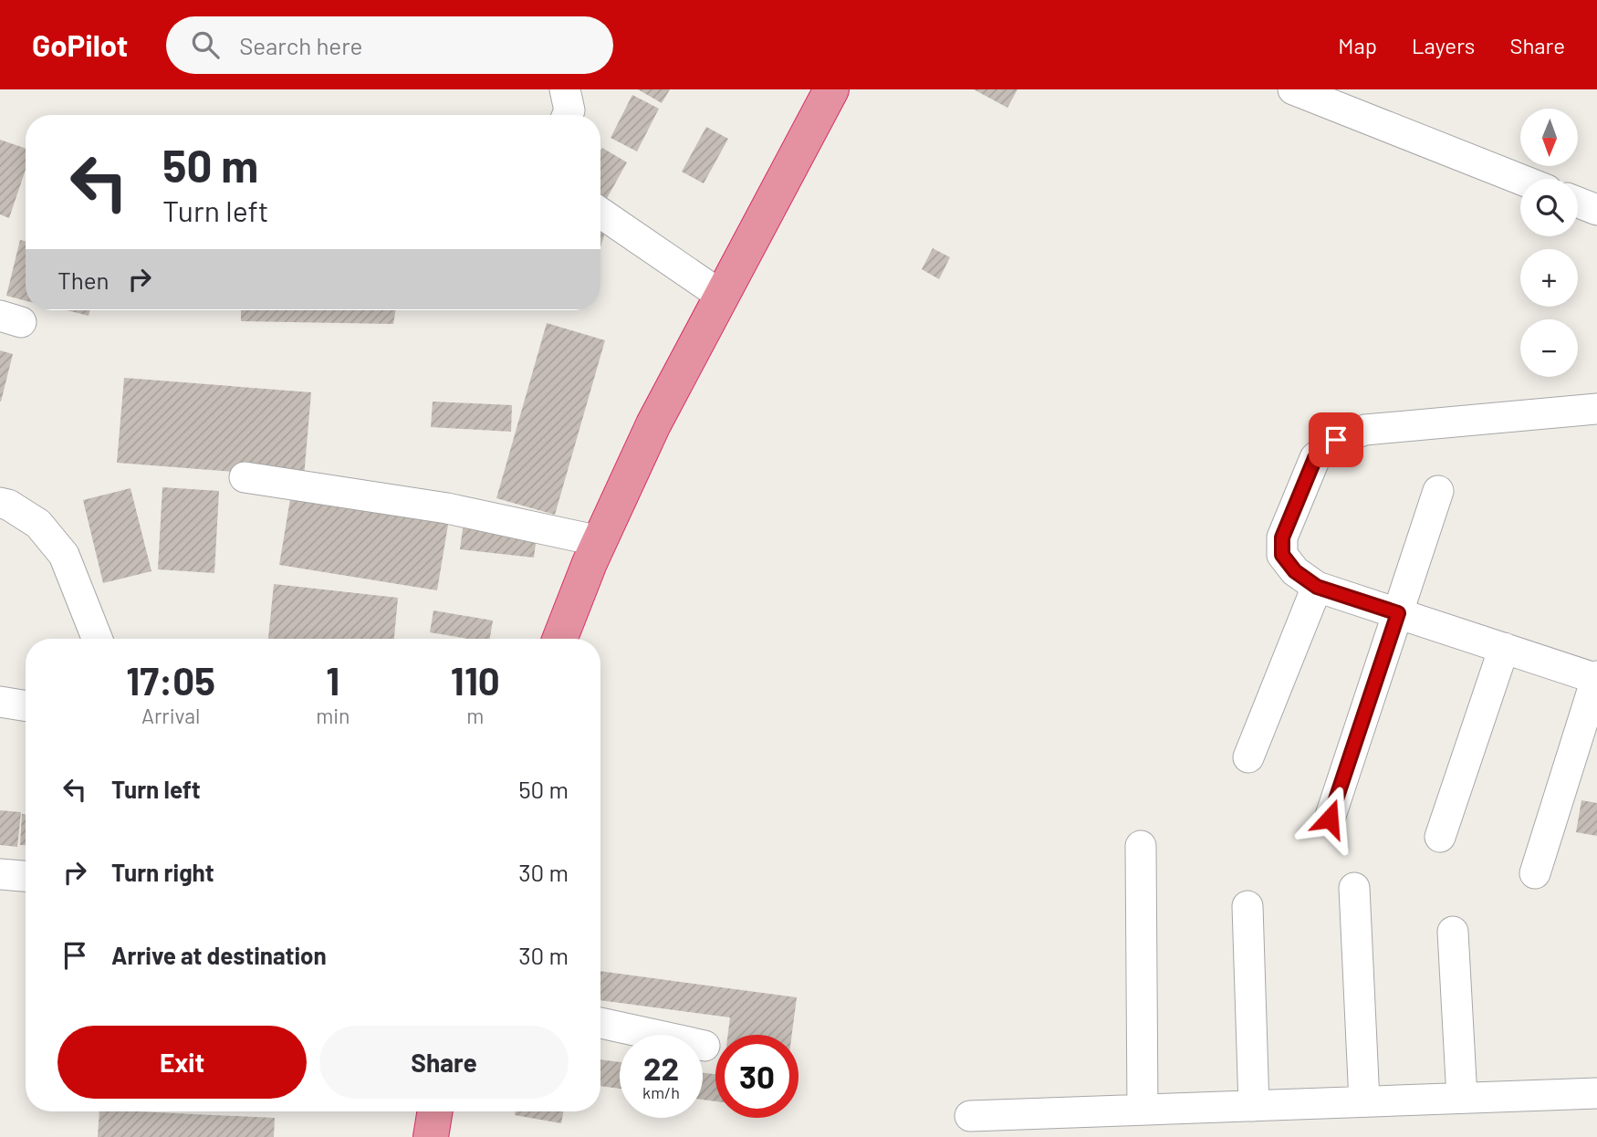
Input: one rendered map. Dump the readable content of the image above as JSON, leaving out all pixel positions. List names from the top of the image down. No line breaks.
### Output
{"north":"bottom","page":{"header":"GoPilot","search":"Search here","nav":["Map","Layers","Share"],"map_buttons":["+","−"],"turn":["50 m","Turn left"],"then":"Then","eta":["17:05","Arrival","1","min","110","m"],"list":[{"name":"Turn left","value":"50 m"},{"name":"Turn right","value":"30 m"},{"name":"Arrive at destination","value":"30 m"}],"buttons":["Exit","Share"],"speed":"22 km/h","limit":"30"}}
